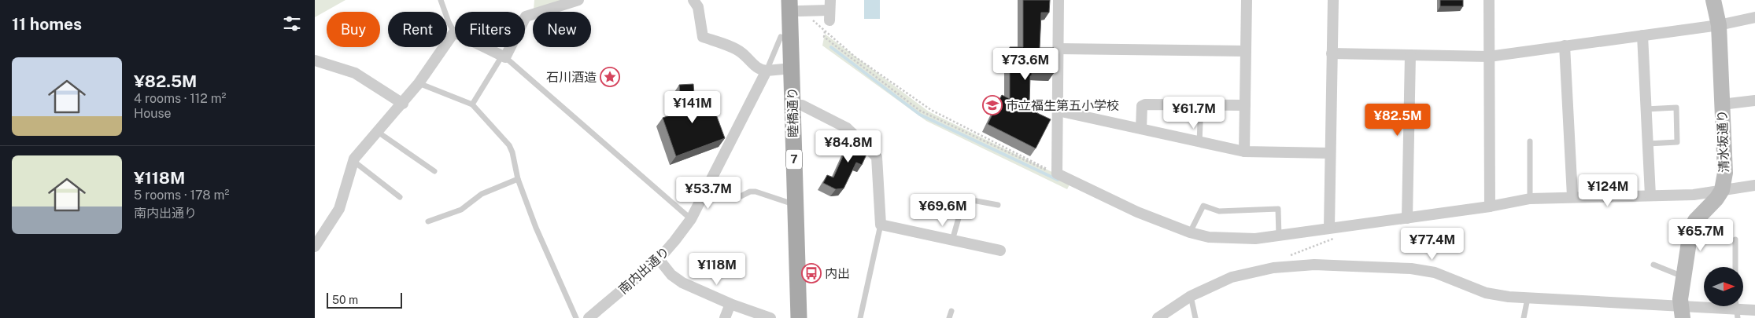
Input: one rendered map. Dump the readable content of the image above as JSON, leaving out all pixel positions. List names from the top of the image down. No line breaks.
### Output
{"streets":{"main road":["睦橋通り","7"],"street":["清水坂通り","南内出通り"]},"places":{"place":["石川酒造"],"school or university":["市立福生第五小学校"],"bus stop":["内出"]},"scale_bar":"50 m","north":"right","page":{"heading":"11 homes","chip":["Buy","Rent","Filters","New"],"list":[{"name":"¥82.5M","note":"4 rooms · 112 m² · House"},{"name":"¥118M","note":"5 rooms · 178 m² · 南内出通り"}],"price":["¥73.6M","¥141M","¥61.7M","¥82.5M","¥84.8M","¥124M","¥53.7M","¥69.6M","¥65.7M","¥77.4M","¥118M"],"scale":"50 m"}}
